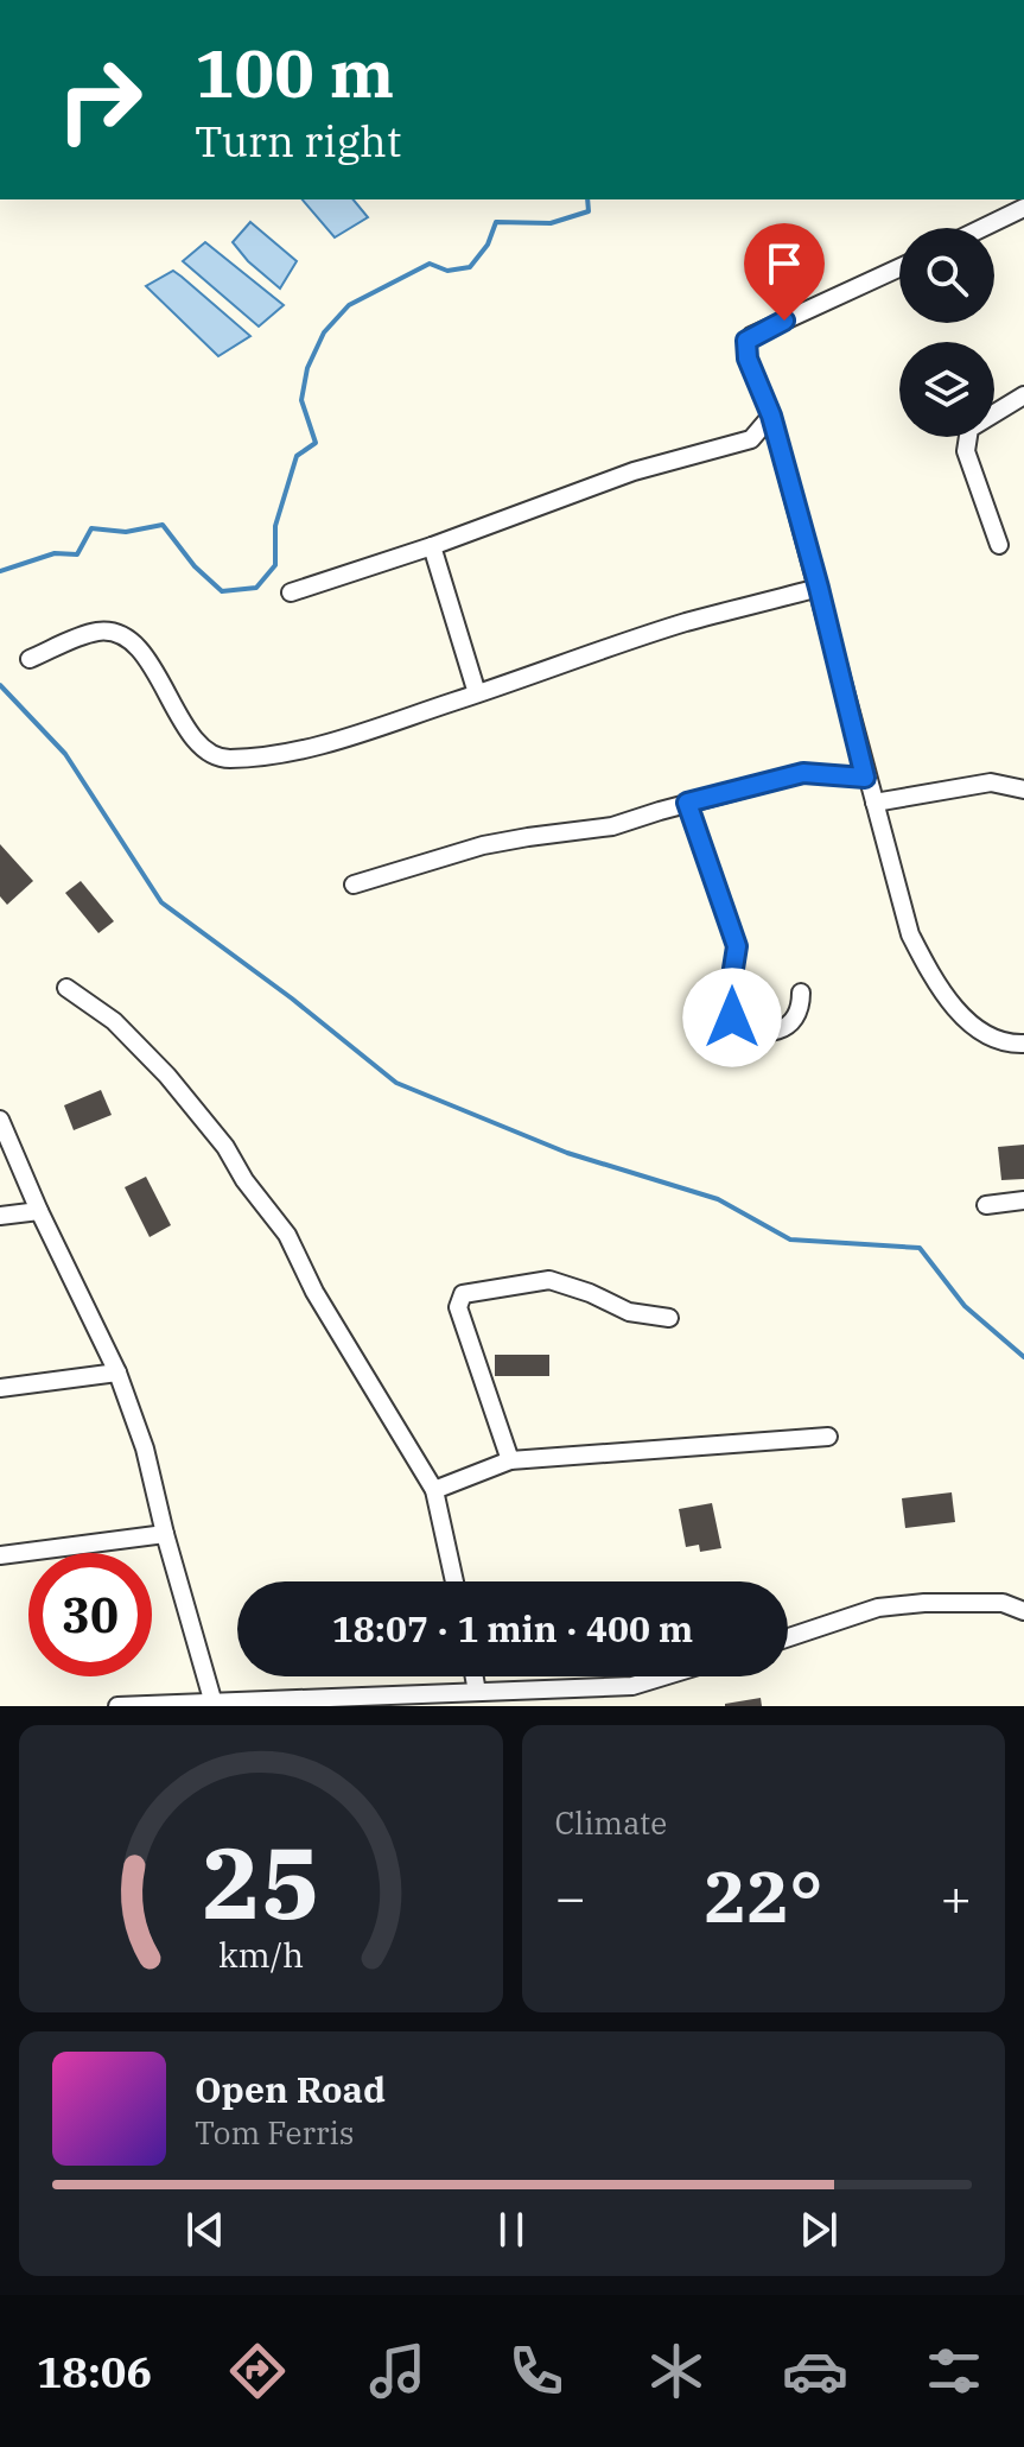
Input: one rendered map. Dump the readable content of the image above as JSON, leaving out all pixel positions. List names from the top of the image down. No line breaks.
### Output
{"page":{"turn":["100 m","Turn right"],"limit":"30","trip":"18:07 · 1 min · 400 m","tile":"Climate","heat":["−","22°","+"],"song":["Open Road","Tom Ferris"],"tabs":"18:06","gauge":["25","km/h"]}}
